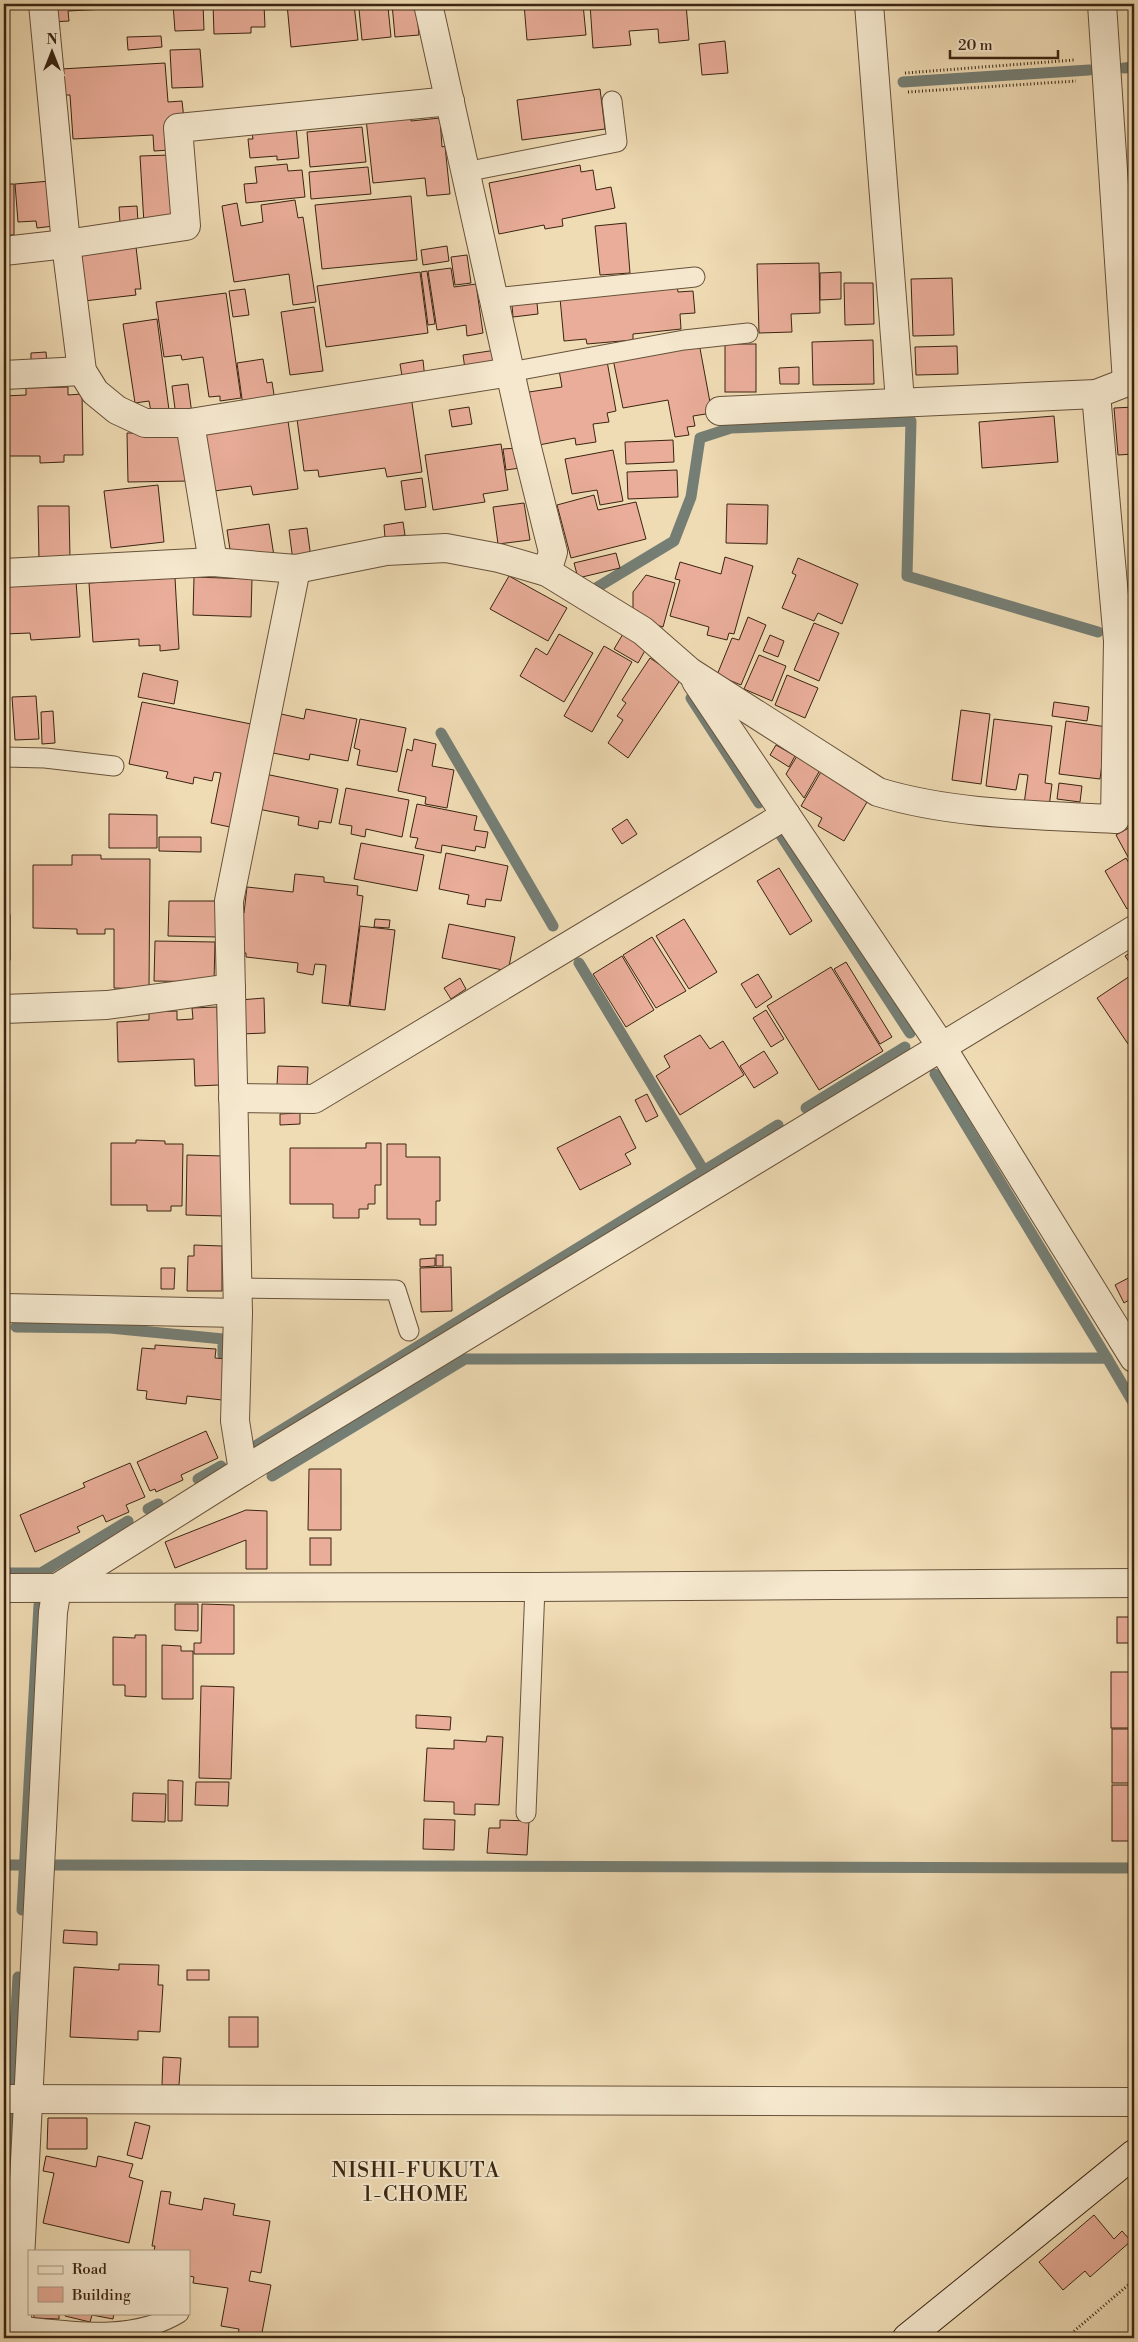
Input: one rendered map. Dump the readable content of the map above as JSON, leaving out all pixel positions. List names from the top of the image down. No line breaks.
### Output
{"districts":["NISHI-FUKUTA 1-CHOME"],"legend":["Road","Building"],"scale_bar":"20 m","north":"top"}
